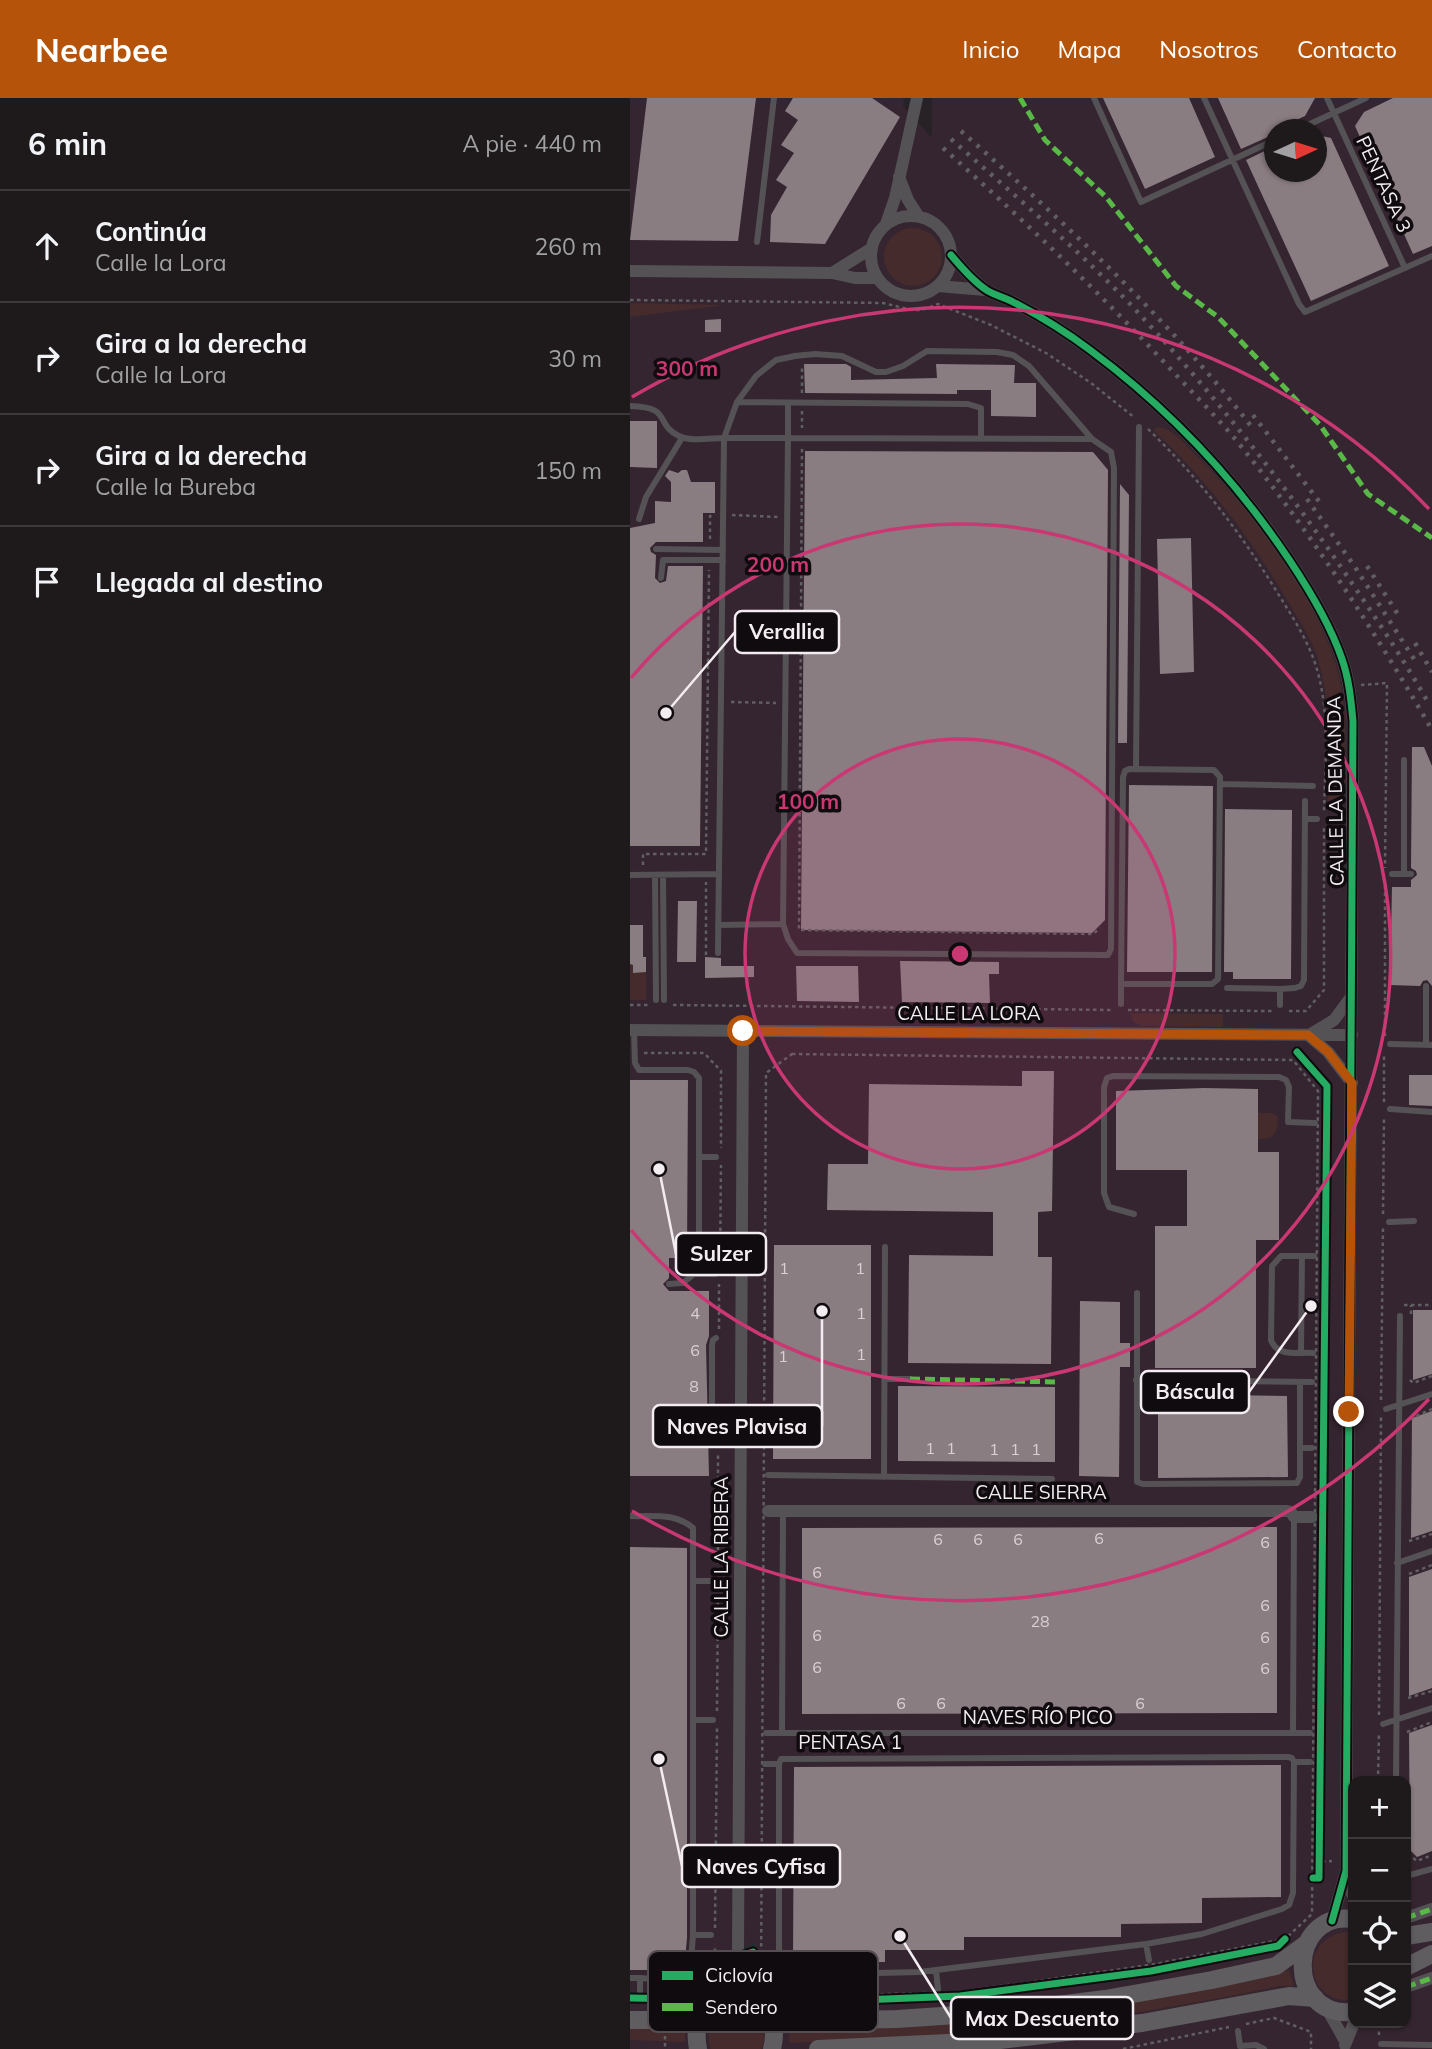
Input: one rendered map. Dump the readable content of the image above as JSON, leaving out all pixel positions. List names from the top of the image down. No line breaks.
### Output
{"streets":{"street":["CALLE LA DEMANDA","CALLE LA LORA","CALLE SIERRA","CALLE LA RIBERA"],"lane":["PENTASA 3","NAVES RÍO PICO","PENTASA 1"]},"crossings":[["CALLE LA DEMANDA","CALLE LA LORA"],["CALLE LA LORA","CALLE LA RIBERA"]],"places":["Verallia","Sulzer","Báscula","Naves Plavisa","Naves Cyfisa","Max Descuento"],"house_numbers":["1","1","4","1","6","1","1","8","1","1","1","1","1","6","6","6","6","6","6","6","28","6","6","6","6","6","6","6"],"legend":["Ciclovía","Sendero"],"north":"right","page":{"header":"Nearbee","nav":["Inicio","Mapa","Nosotros","Contacto"],"heading":["6 min","A pie · 440 m"],"list":[["Continúa","Calle la Lora","260 m"],["Gira a la derecha","Calle la Lora","30 m"],["Gira a la derecha","Calle la Bureba","150 m"],"Llegada al destino"],"map_buttons":["+","−"]},"rings":["300 m","200 m","100 m"]}
